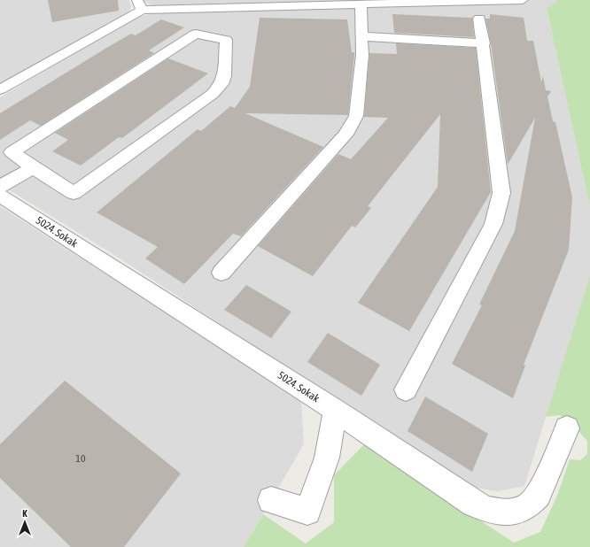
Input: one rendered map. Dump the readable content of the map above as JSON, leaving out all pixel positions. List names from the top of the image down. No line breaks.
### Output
{"streets":{"street":["5024. Sokak"]},"house_numbers":["10"],"north":"top"}
